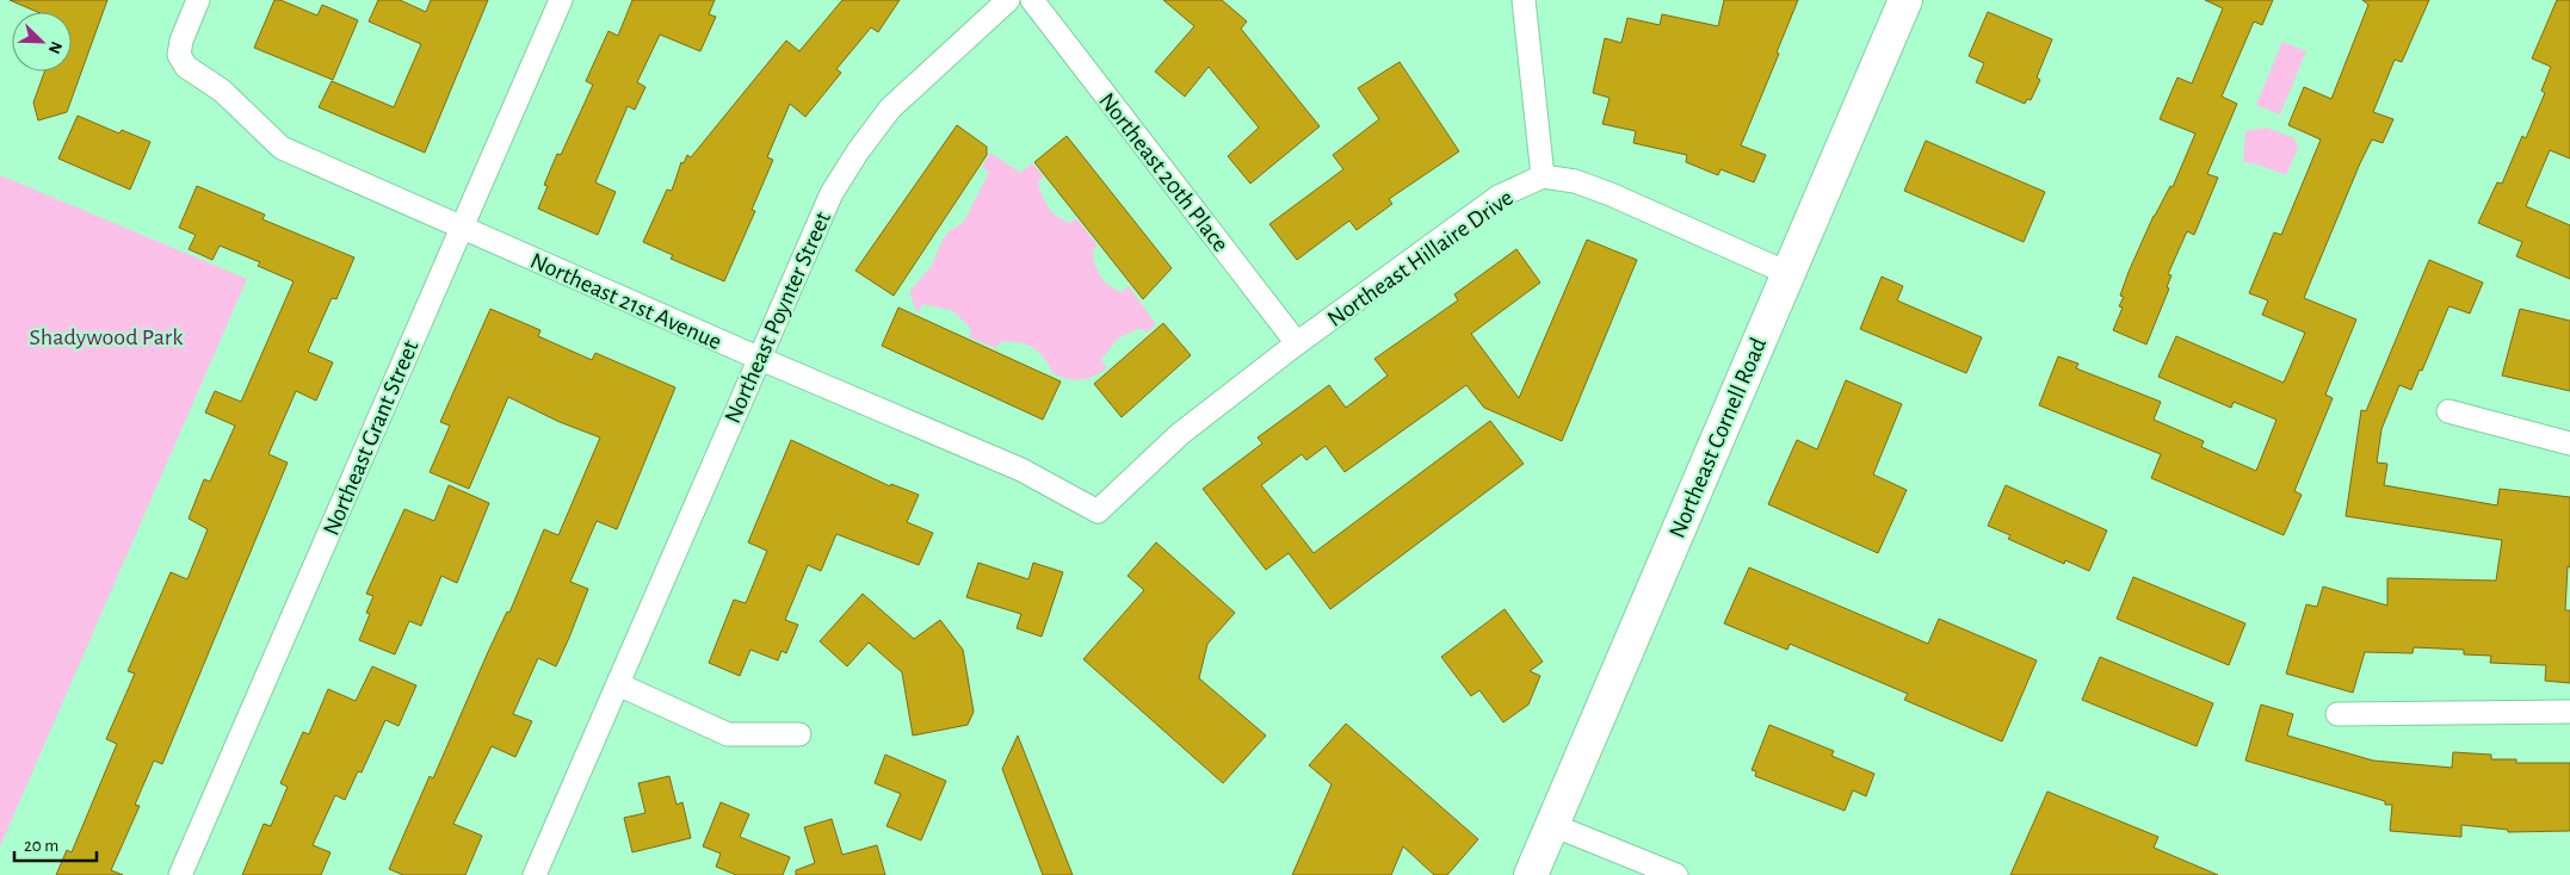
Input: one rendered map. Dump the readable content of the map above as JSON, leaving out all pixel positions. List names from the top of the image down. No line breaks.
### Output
{"streets":{"highway":["Northeast Cornell Road"],"street":["Northeast 20th Place","Northeast Hillaire Drive","Northeast 21st Avenue","Northeast Poynter Street","Northeast Grant Street"]},"crossings":[["Northeast 20th Place","Northeast Hillaire Drive"],["Northeast Hillaire Drive","Northeast 21st Avenue"],["Northeast 21st Avenue","Northeast Poynter Street"],["Northeast 21st Avenue","Northeast Grant Street"]],"parks":["Shadywood Park"],"scale_bar":"20 m","north":"bottom right"}
